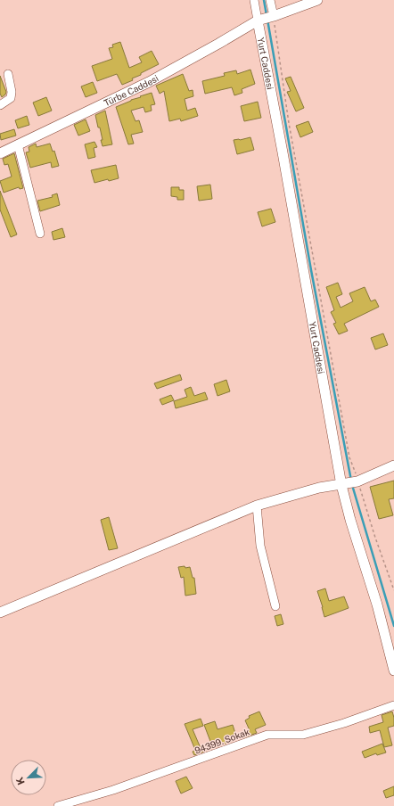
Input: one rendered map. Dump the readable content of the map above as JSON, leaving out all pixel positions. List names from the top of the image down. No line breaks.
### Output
{"streets":{"street":["Yurt Caddesi","Türbe Caddesi","94399. Sokak"]},"crossings":[["Yurt Caddesi","Türbe Caddesi"]],"north":"bottom left"}
